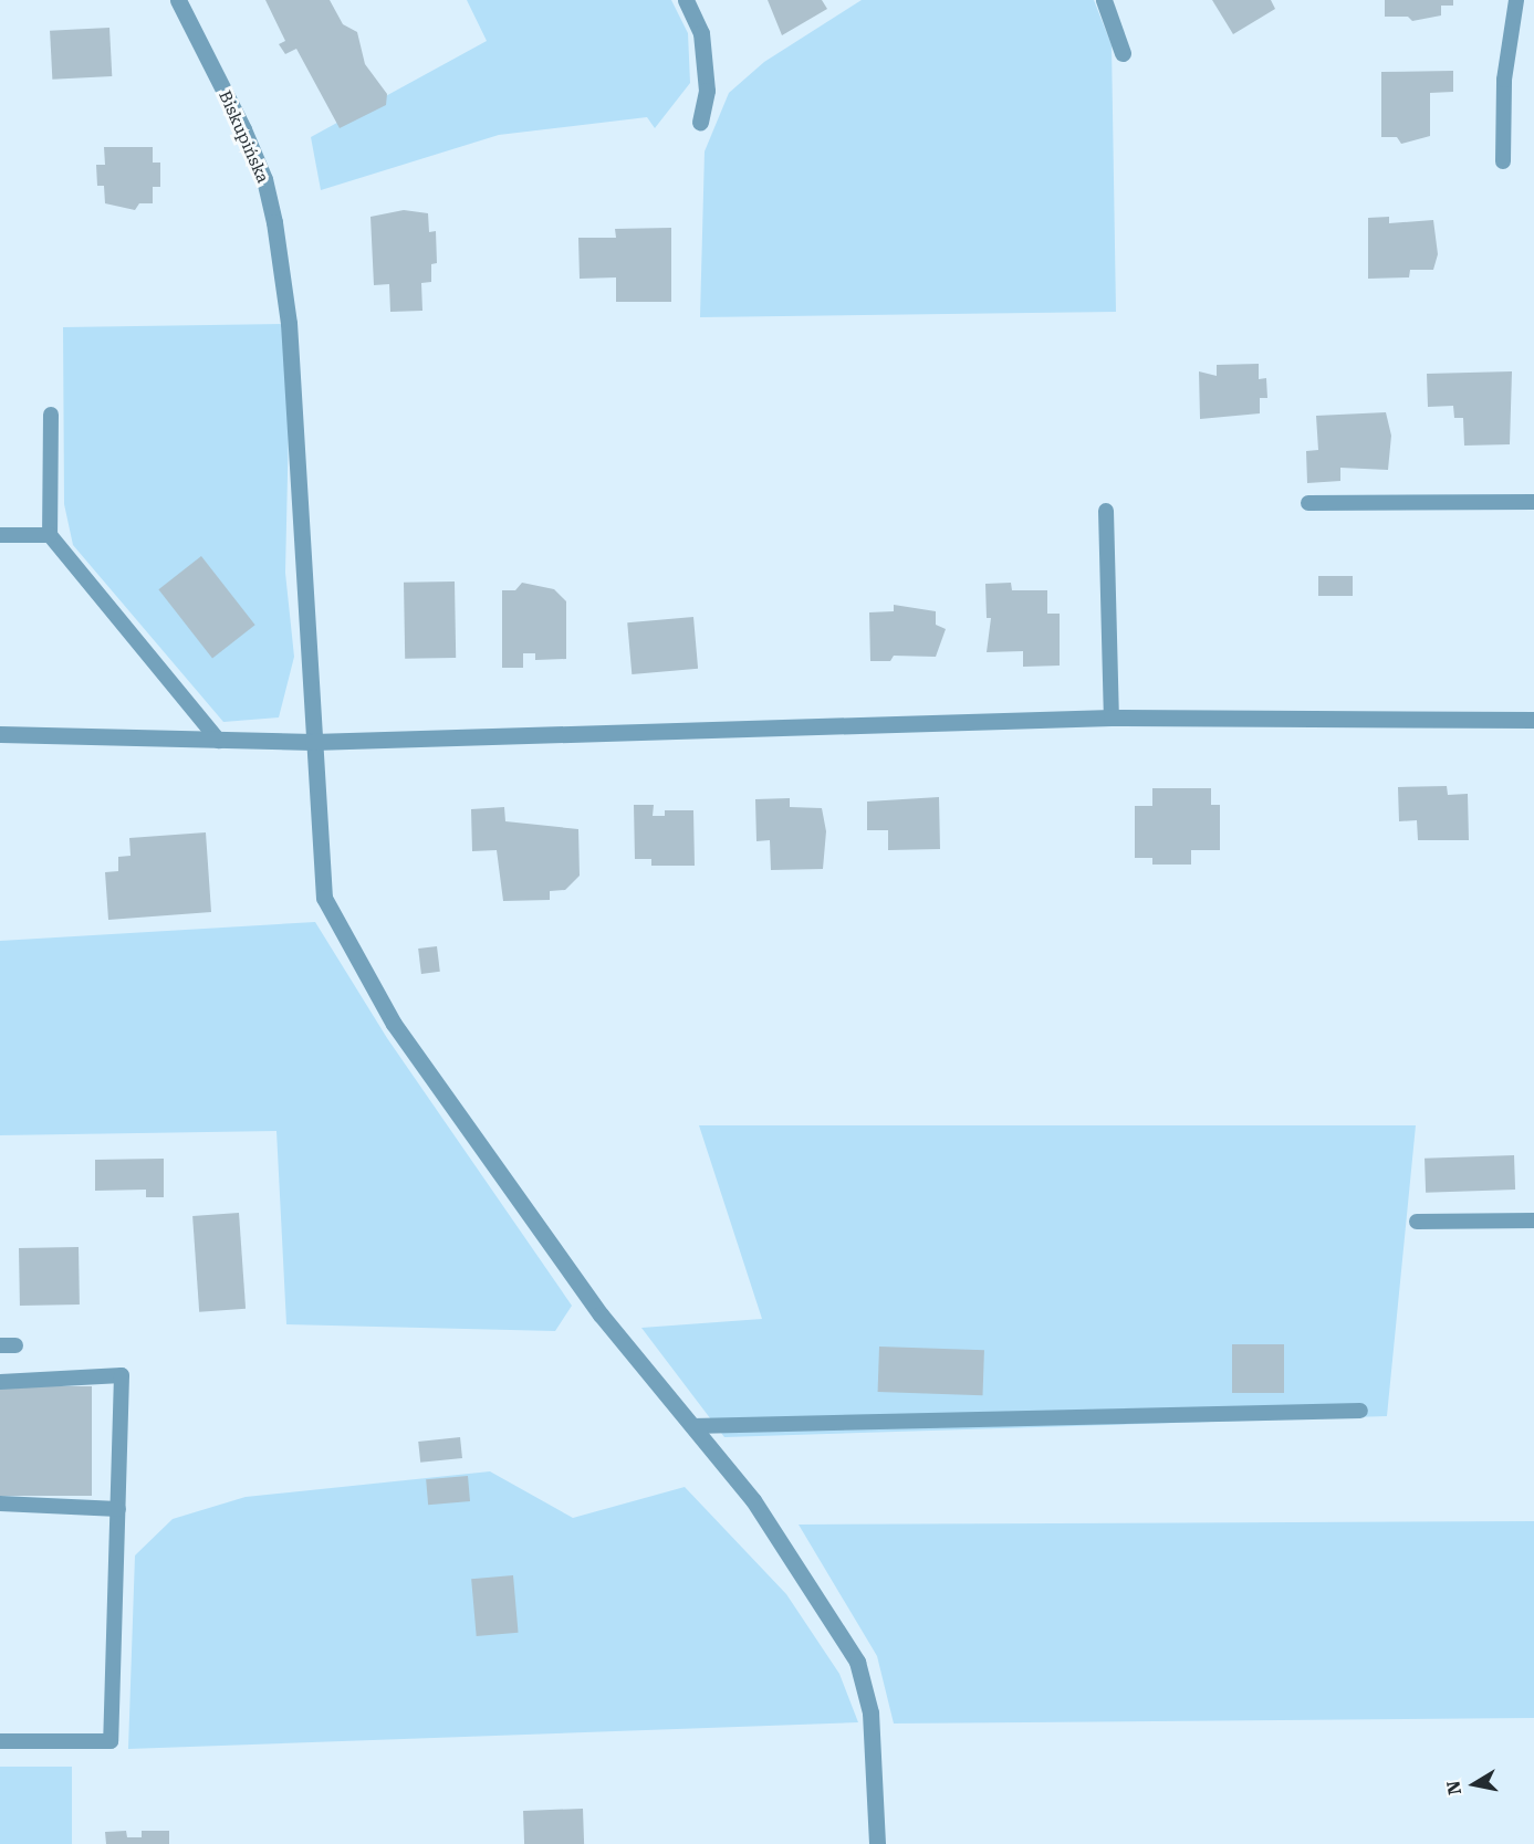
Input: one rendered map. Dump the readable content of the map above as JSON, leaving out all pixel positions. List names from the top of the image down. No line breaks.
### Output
{"streets":{"street":["Biskupińska"]},"north":"left"}
